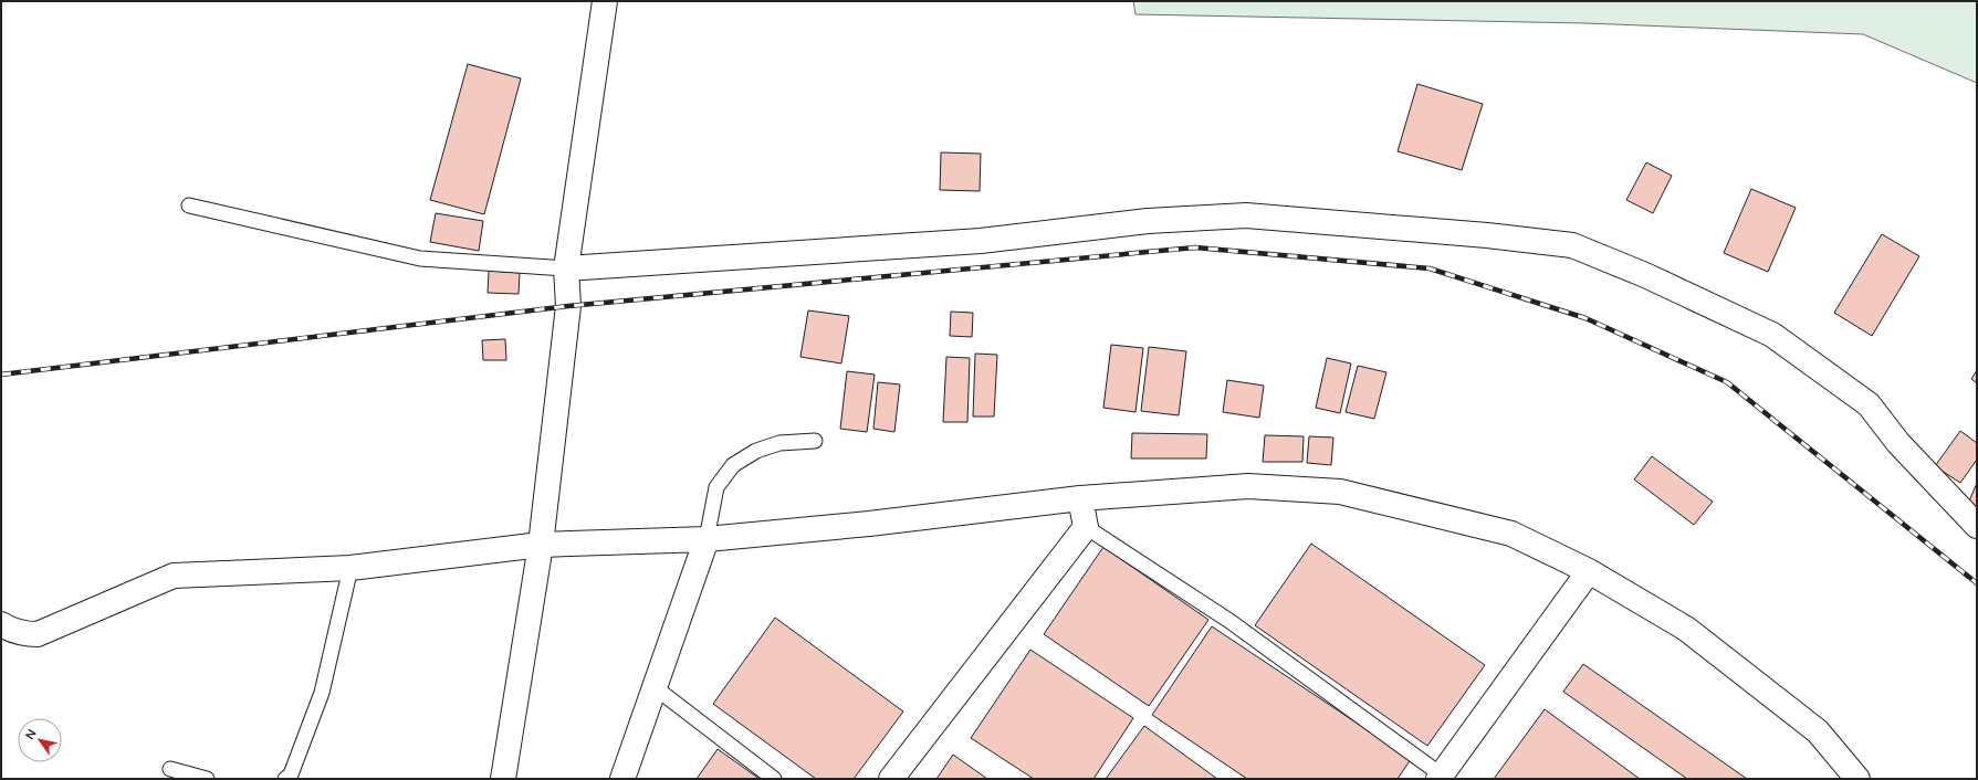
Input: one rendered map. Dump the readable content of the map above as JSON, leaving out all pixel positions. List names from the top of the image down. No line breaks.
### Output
{"north":"top left"}
